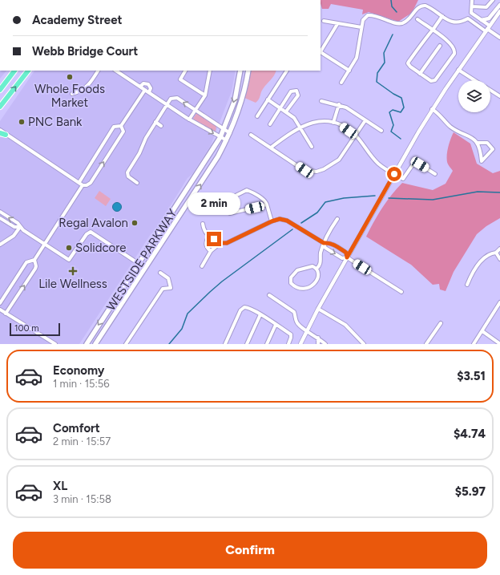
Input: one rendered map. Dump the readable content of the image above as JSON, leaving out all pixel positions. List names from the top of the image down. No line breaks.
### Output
{"streets":{"main road":["WESTSIDE PARKWAY"]},"places":{"other":["Whole Foods Market","PNC Bank","Regal Avalon","Solidcore"],"health":["Lile Wellness"]},"scale_bar":"100 m","page":{"banner":["Academy Street","Webb Bridge Court"],"bubble":"2 min","scale":"100 m","list":[{"name":"Economy","note":"1 min · 15:56","value":"$3.51"},{"name":"Comfort","note":"2 min · 15:57","value":"$4.74"},{"name":"XL","note":"3 min · 15:58","value":"$5.97"}],"buttons":"Confirm"}}
